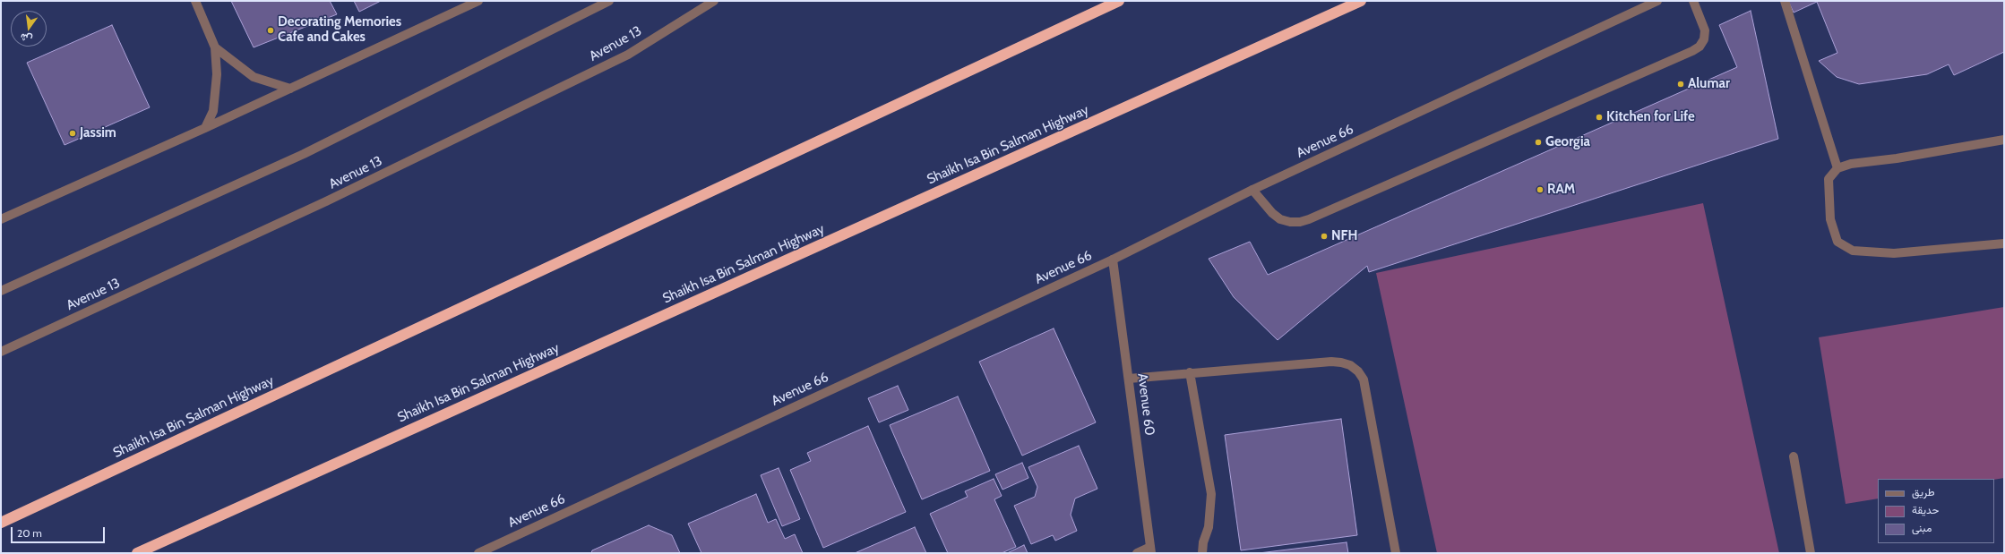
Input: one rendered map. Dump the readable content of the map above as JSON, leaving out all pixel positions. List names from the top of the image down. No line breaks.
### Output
{"streets":{"highway":["Shaikh Isa Bin Salman Highway"],"street":["Avenue 13","Avenue 66","Avenue 60"]},"crossings":[["Avenue 66","Avenue 60"]],"places":["Decorating Memories Cafe and Cakes","Alumar","Kitchen for Life","Jassim","Georgia","RAM","NFH"],"legend":["طريق","حديقة","مبنى"],"scale_bar":"20 m","north":"bottom"}
